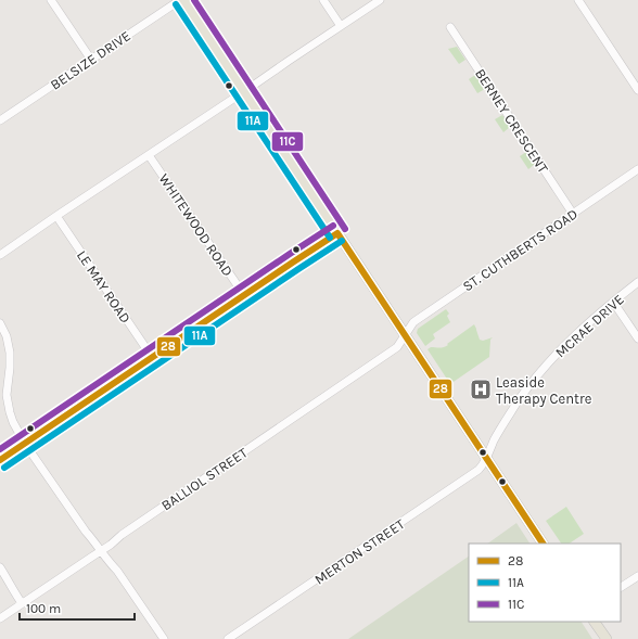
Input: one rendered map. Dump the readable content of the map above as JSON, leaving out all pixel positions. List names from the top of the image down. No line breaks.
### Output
{"streets":{"street":["BELSIZE DRIVE","BERNEY CRESCENT","WHITEWOOD ROAD","ST. CUTHBERTS ROAD","LE MAY ROAD","MCRAE DRIVE","BALLIOL STREET","MERTON STREET"]},"crossings":[["BERNEY CRESCENT","ST. CUTHBERTS ROAD"],["ST. CUTHBERTS ROAD","BALLIOL STREET"],["MCRAE DRIVE","MERTON STREET"]],"places":{"hospital":["Leaside Therapy Centre"]},"lines":["transit line 11C","transit line 11A","transit line 28"],"legend":["28","11A","11C"],"scale_bar":"100 m"}
